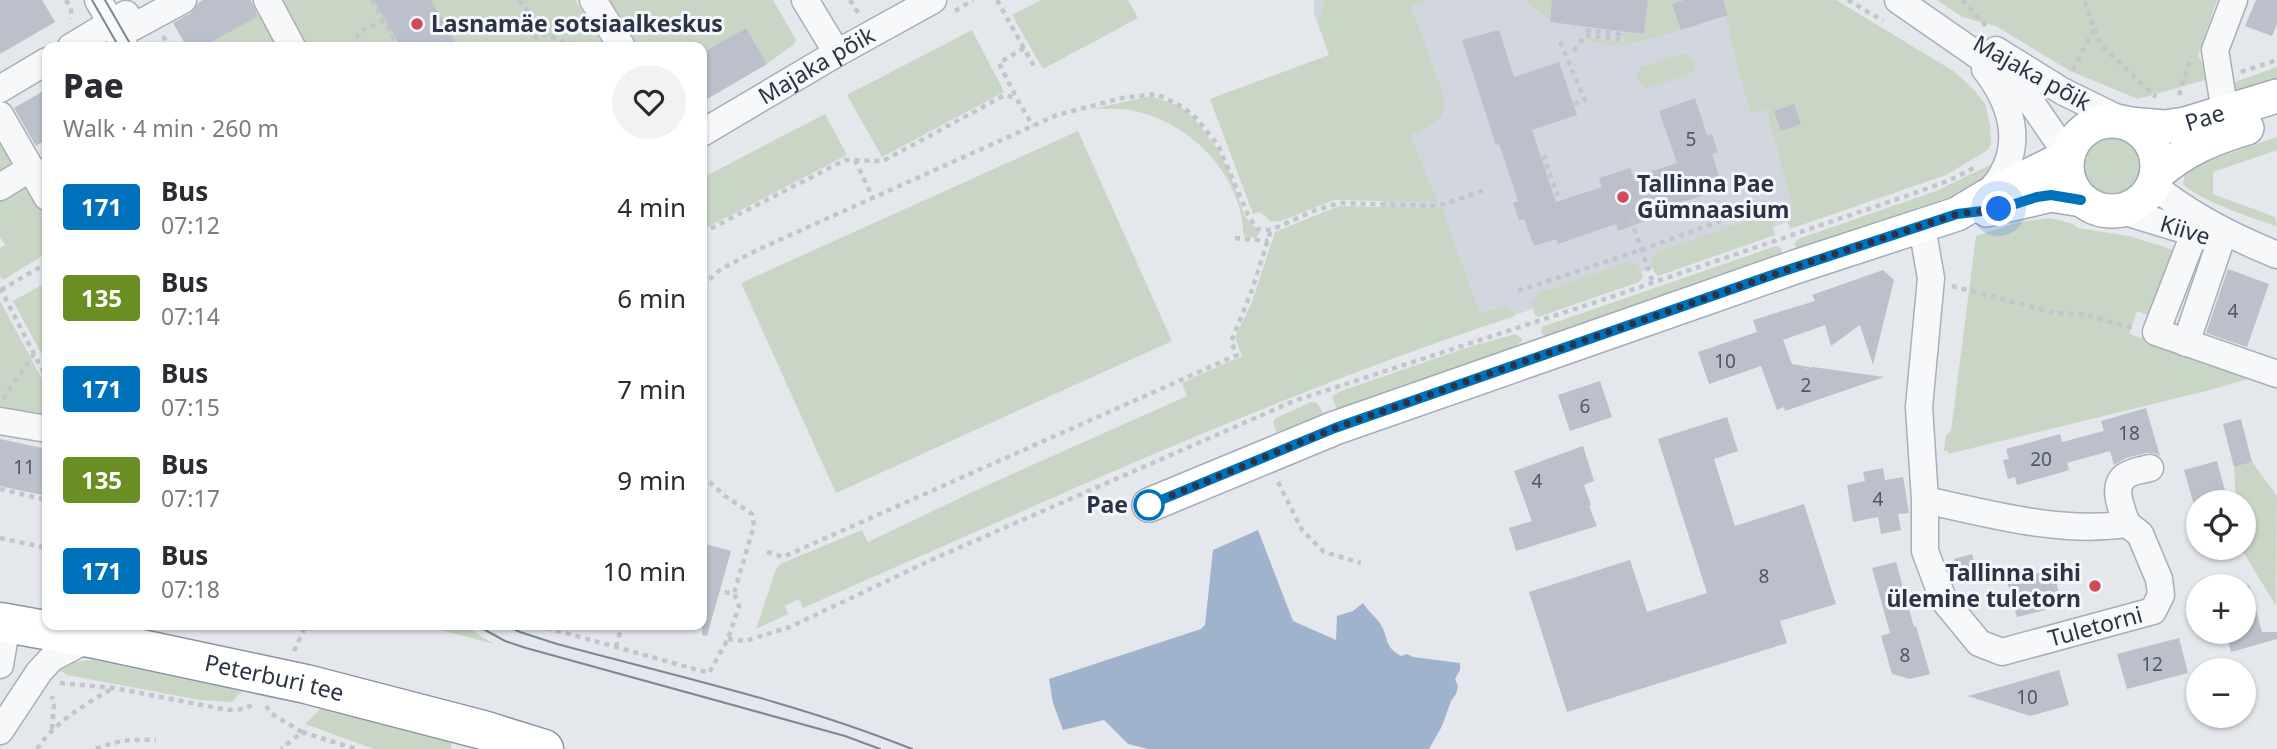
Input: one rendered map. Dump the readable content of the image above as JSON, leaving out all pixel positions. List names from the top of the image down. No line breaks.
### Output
{"streets":{"highway":["Peterburi tee"],"main road":["Pae"],"street":["Majaka põik","Kiive","Tuletorni"]},"crossings":[["Majaka põik","Pae"],["Majaka põik","Kiive"],["Pae","Kiive"]],"places":["Lasnamäe sotsiaalkeskus","Tallinna Pae Gümnaasium","Pae","Tallinna sihi ülemine tuletorn"],"lines":["bus line 171"],"house_numbers":["5","4","10","2","6","18","20","11","4","4","8","8","12","10"],"page":{"heading":["Pae","Walk · 4 min · 260 m"],"list":[{"mark":"171","name":"Bus","note":"07:12","value":"4 min"},{"mark":"135","name":"Bus","note":"07:14","value":"6 min"},{"mark":"171","name":"Bus","note":"07:15","value":"7 min"},{"mark":"135","name":"Bus","note":"07:17","value":"9 min"},{"mark":"171","name":"Bus","note":"07:18","value":"10 min"}],"map_buttons":["+","−"]}}
